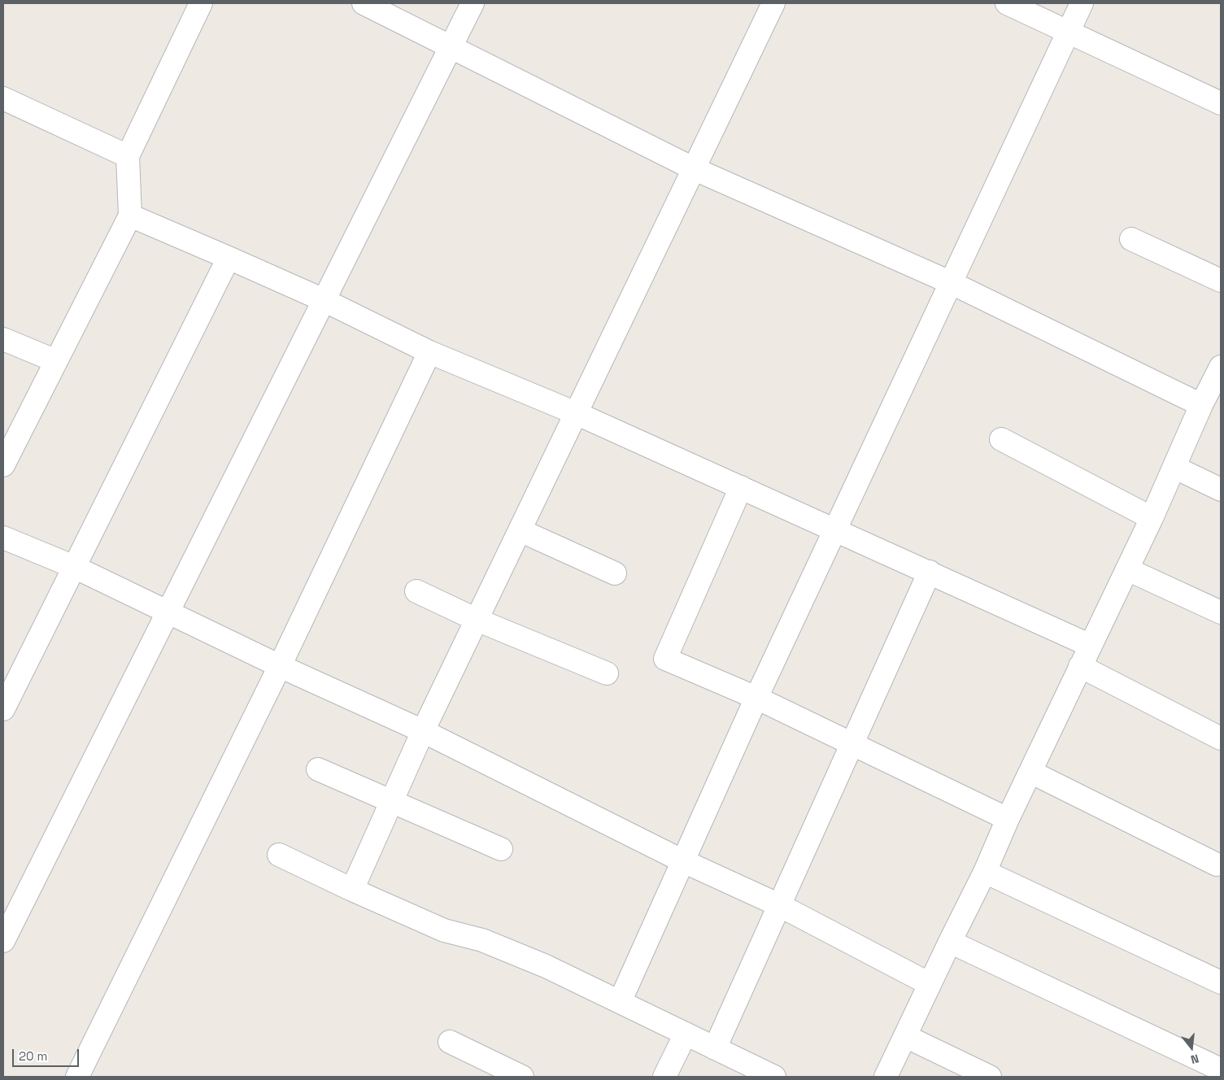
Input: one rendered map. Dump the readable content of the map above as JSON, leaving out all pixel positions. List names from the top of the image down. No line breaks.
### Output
{"scale_bar":"20 m","north":"bottom"}
